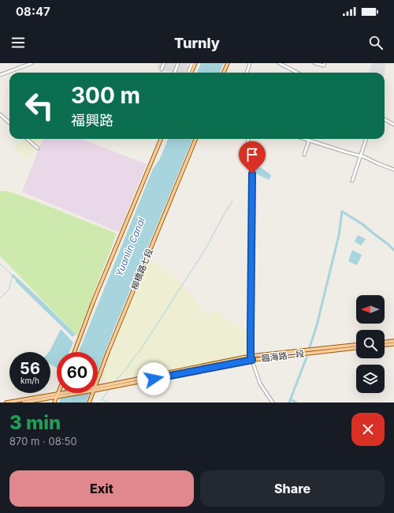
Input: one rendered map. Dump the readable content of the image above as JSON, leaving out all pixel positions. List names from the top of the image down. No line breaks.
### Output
{"streets":{"main road":["柳橋路七段","臨海路一段"]},"water":["Yuanlin Canal"],"north":"left","page":{"status":"08:47","header":"Turnly","turn":["300 m","福興路"],"speed":"56 km/h","limit":"60","heading":["3 min","870 m · 08:50"],"buttons":["Exit","Share"]}}
